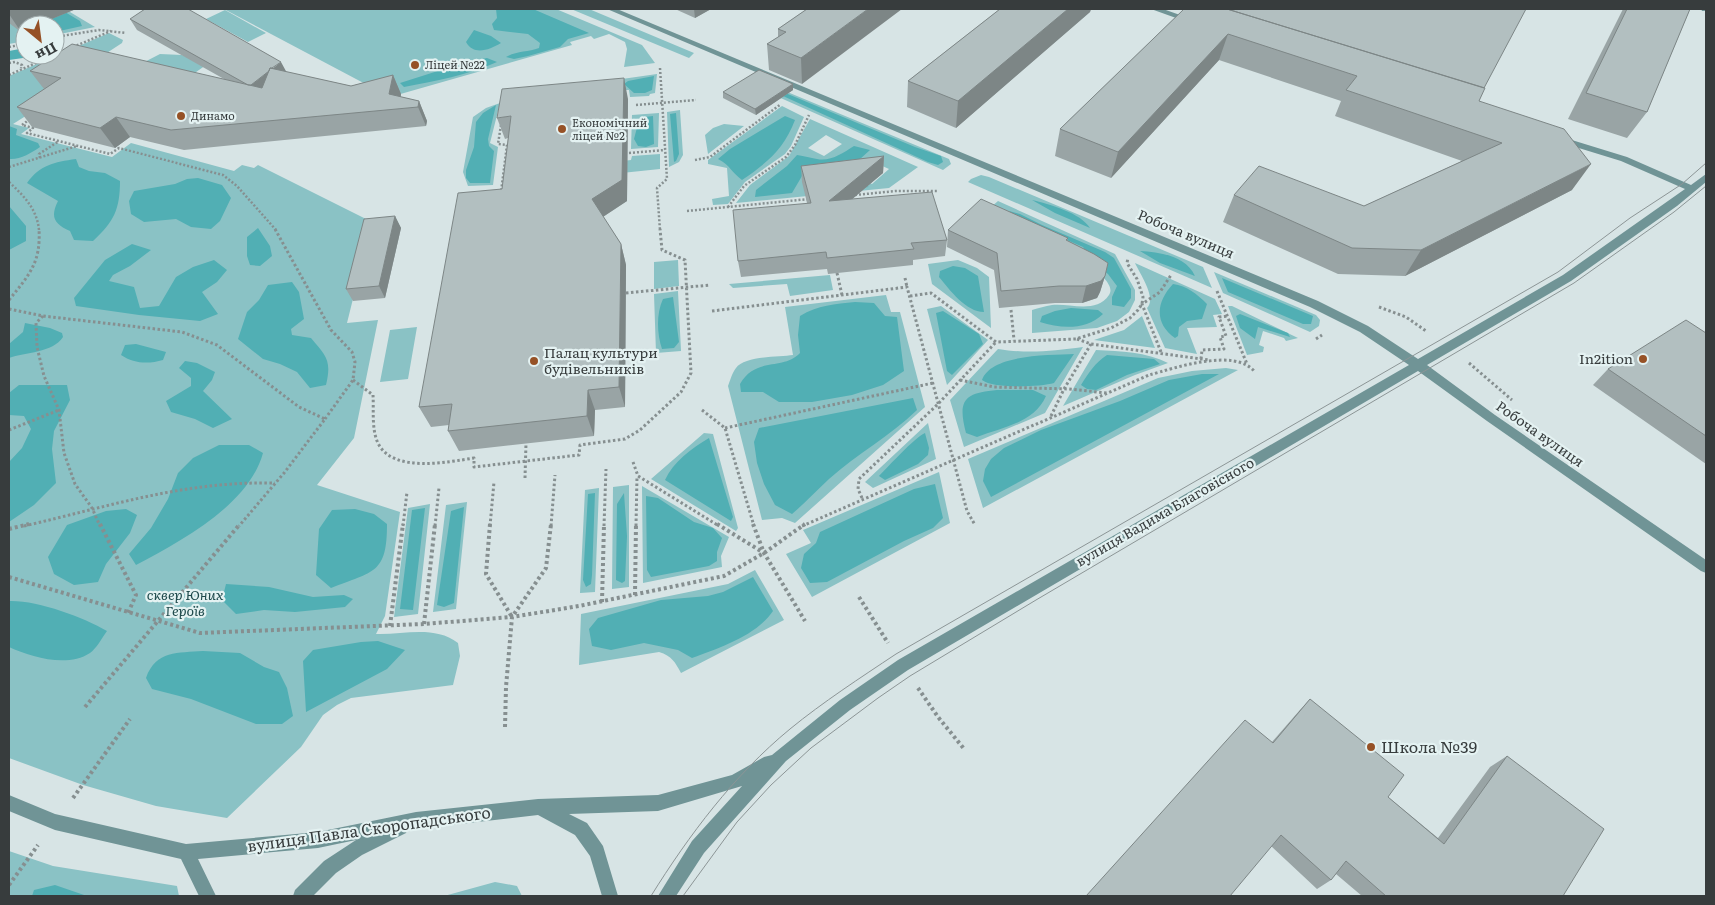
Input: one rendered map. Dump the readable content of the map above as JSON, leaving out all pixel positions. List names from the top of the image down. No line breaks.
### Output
{"streets":{"street":["Робоча вулиця","вулиця Вадима Благовісного","вулиця Павла Скоропадського"]},"crossings":[["Робоча вулиця","вулиця Вадима Благовісного"],["вулиця Вадима Благовісного","вулиця Павла Скоропадського"]],"parks":["сквер Юних Героїв"],"places":["Ліцей №22","Динамо","Економічний ліцей №2","In2ition","Палац культури будівельників","Школа №39"],"north":"bottom right"}
